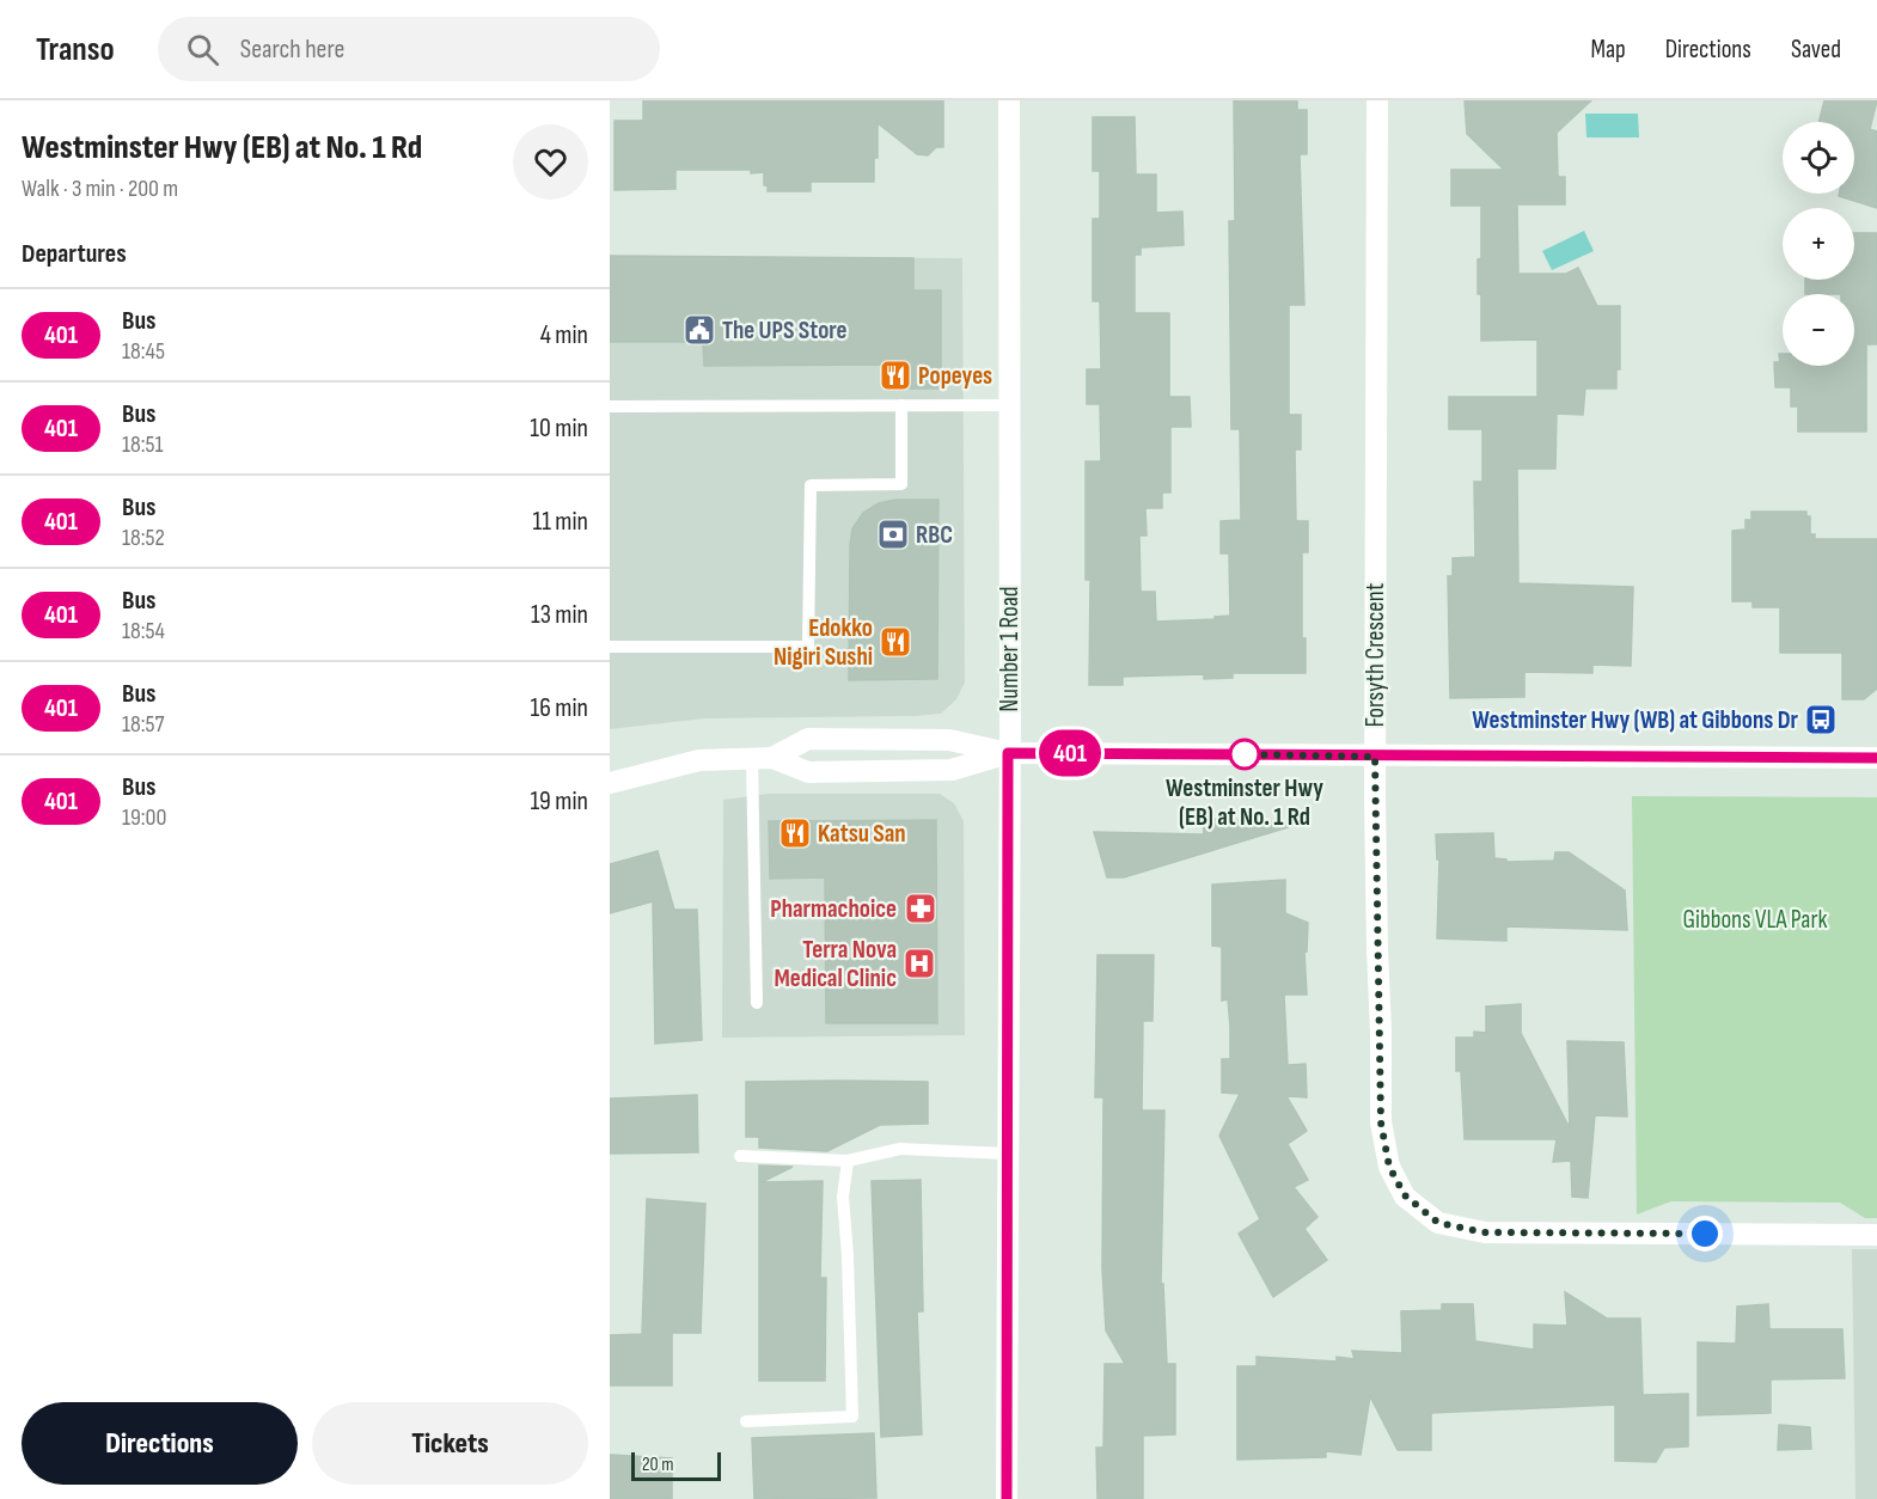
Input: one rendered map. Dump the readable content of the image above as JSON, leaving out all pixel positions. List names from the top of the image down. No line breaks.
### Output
{"streets":{"street":["Number 1 Road","Forsyth Crescent"]},"parks":["Gibbons VLA Park"],"places":{"public building":["The UPS Store"],"restaurant":["Popeyes","Edokko Nigiri Sushi","Katsu San"],"bank":["RBC"],"bus stop":["Westminster Hwy (WB) at Gibbons Dr"],"other":["Westminster Hwy (EB) at No. 1 Rd"],"pharmacy":["Pharmachoice"],"hospital":["Terra Nova Medical Clinic"]},"lines":["bus line 401"],"scale_bar":"20 m","page":{"header":"Transo","search":"Search here","nav":["Map","Directions","Saved"],"heading":[["Westminster Hwy (EB) at No. 1 Rd","Walk · 3 min · 200 m"],"Departures"],"on_map":"401","map_buttons":["+","−"],"list":[{"mark":"401","name":"Bus","note":"18:45","value":"4 min"},{"mark":"401","name":"Bus","note":"18:51","value":"10 min"},{"mark":"401","name":"Bus","note":"18:52","value":"11 min"},{"mark":"401","name":"Bus","note":"18:54","value":"13 min"},{"mark":"401","name":"Bus","note":"18:57","value":"16 min"},{"mark":"401","name":"Bus","note":"19:00","value":"19 min"}],"buttons":["Directions","Tickets"],"scale":"20 m"}}
